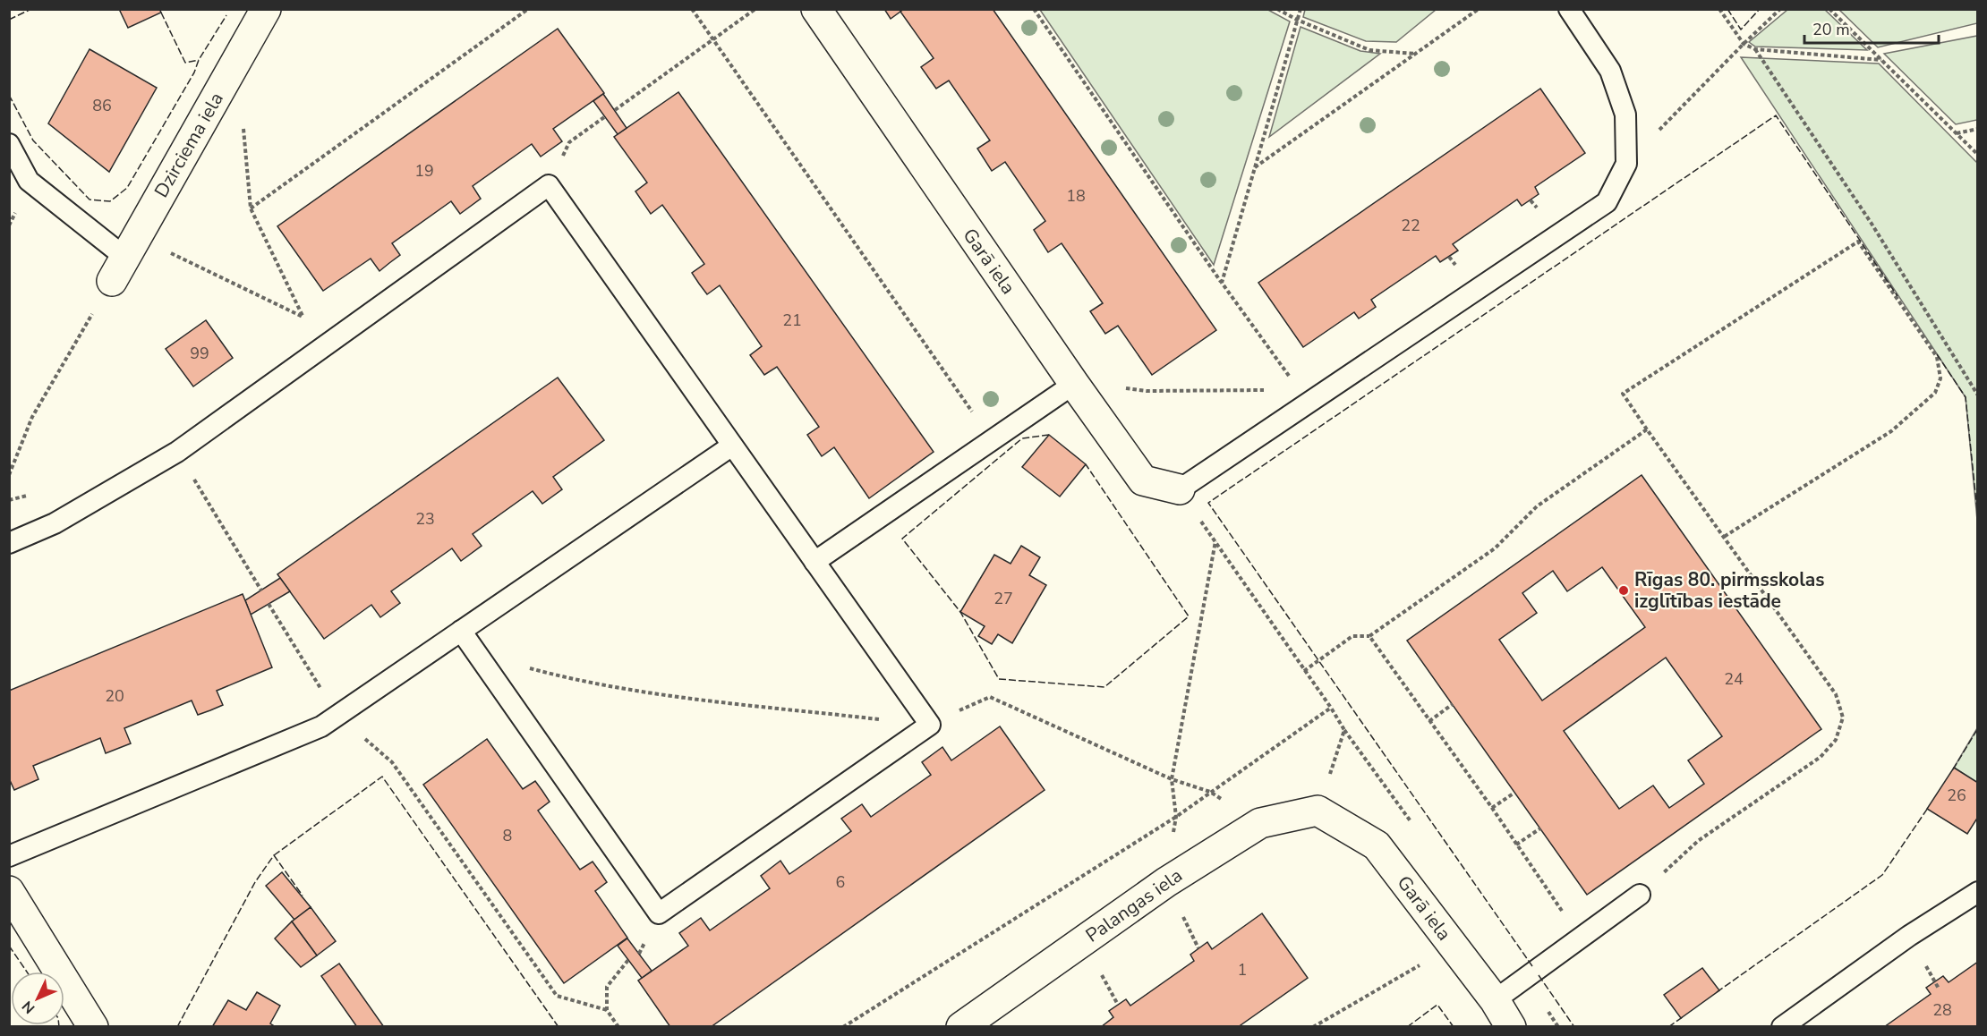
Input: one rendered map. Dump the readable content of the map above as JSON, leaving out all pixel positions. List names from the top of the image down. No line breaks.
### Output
{"streets":{"street":["Dzirciema iela","Garā iela","Palangas iela"]},"crossings":[["Garā iela","Palangas iela"]],"places":["Rīgas 80. pirmsskolas izglītības iestāde"],"house_numbers":["86","19","18","22","21","99","23","27","24","20","26","8","6","1","28"],"scale_bar":"20 m","north":"bottom left"}
